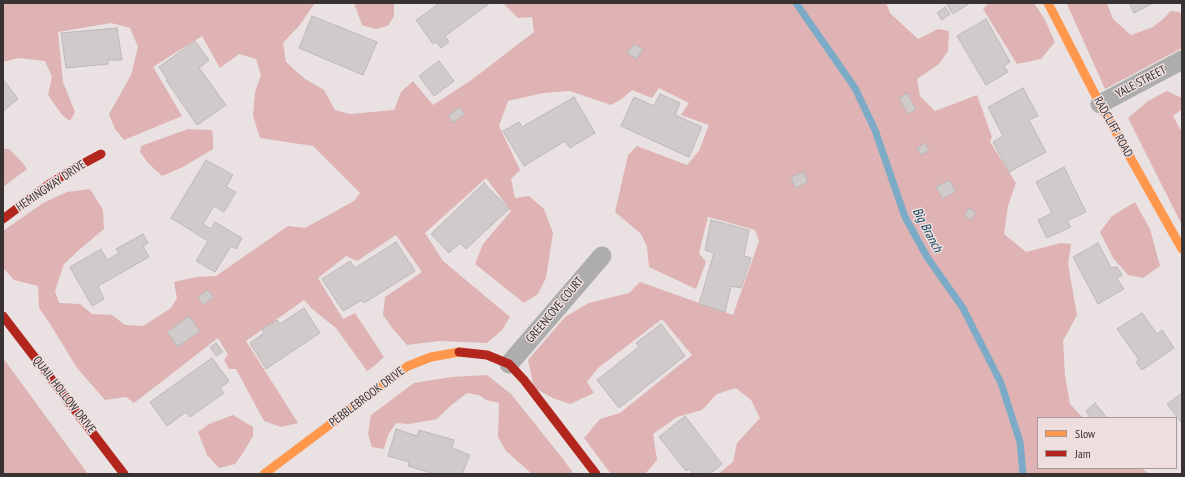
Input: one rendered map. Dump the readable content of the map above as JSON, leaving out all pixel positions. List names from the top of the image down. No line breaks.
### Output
{"streets":{"street":["YALE STREET","RADCLIFF ROAD","HEMINGWAY DRIVE","GREENCOVE COURT","QUAIL HOLLOW DRIVE","PEBBLEBROOK DRIVE"]},"crossings":[["YALE STREET","RADCLIFF ROAD"],["GREENCOVE COURT","PEBBLEBROOK DRIVE"]],"water":["Big Branch"],"legend":["Slow","Jam"]}
